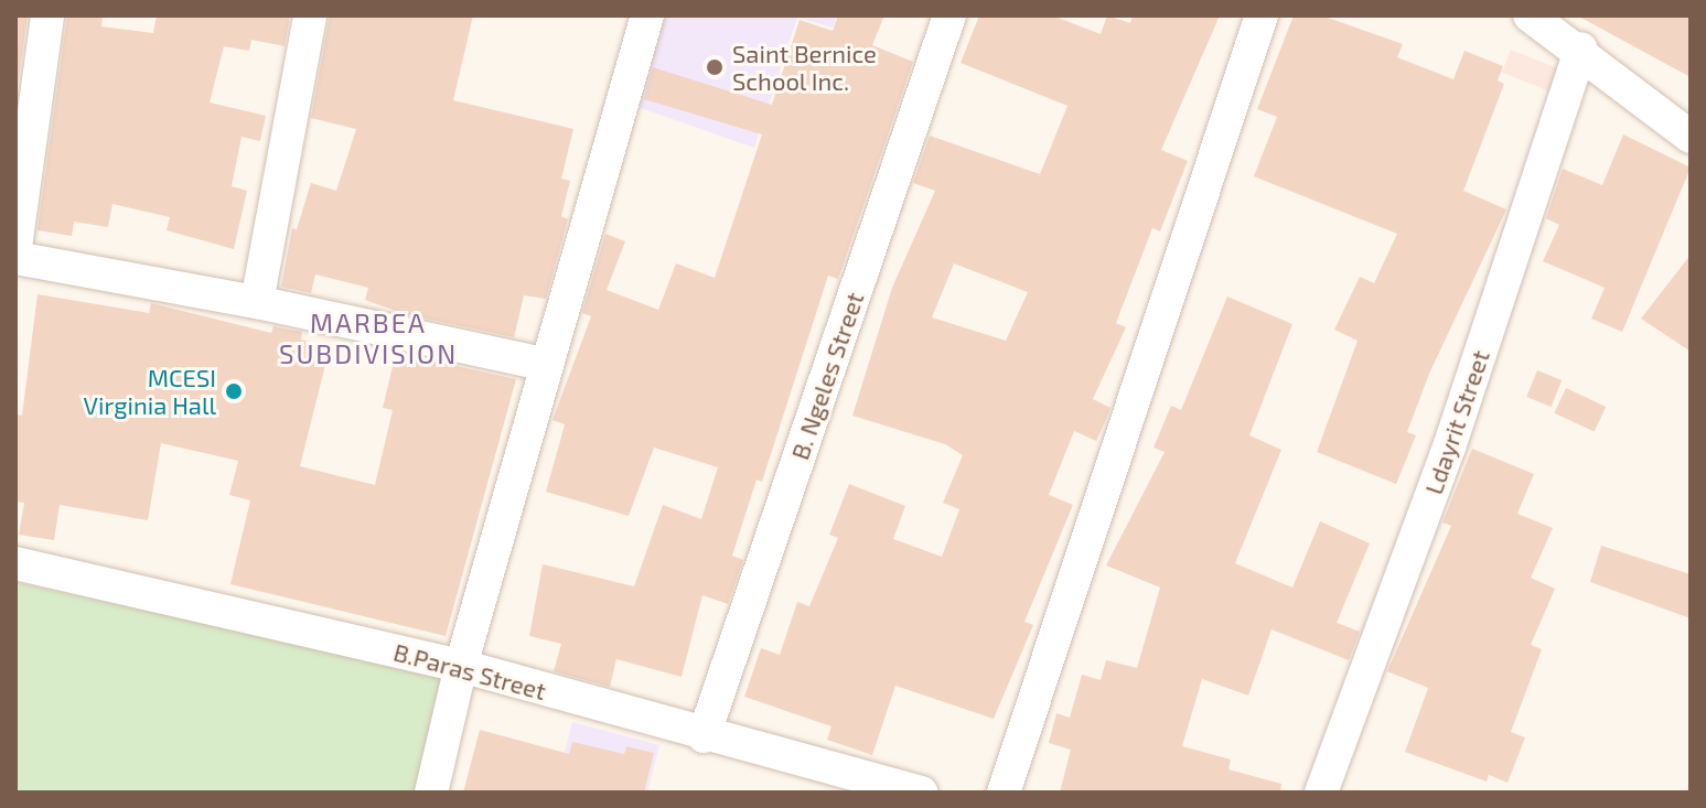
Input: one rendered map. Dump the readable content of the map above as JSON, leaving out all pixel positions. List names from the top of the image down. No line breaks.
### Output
{"streets":{"street":["B. Ngeles Street","Ldayrit Street","B.Paras Street"]},"crossings":[["B. Ngeles Street","B.Paras Street"]],"districts":["MARBEA SUBDIVISION"],"places":["Saint Bernice School Inc.","MCESI Virginia Hall"]}
